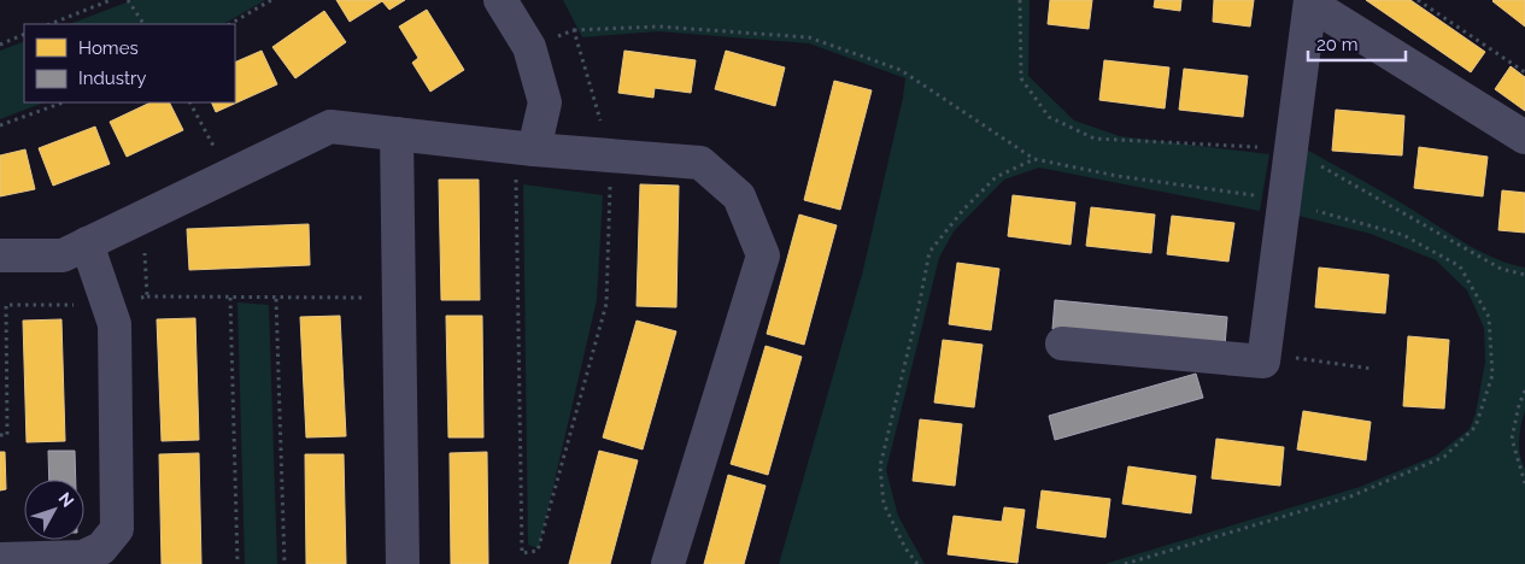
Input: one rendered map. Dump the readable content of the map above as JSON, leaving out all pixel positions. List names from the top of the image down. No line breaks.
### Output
{"legend":["Homes","Industry"],"scale_bar":"20 m","north":"top right"}
